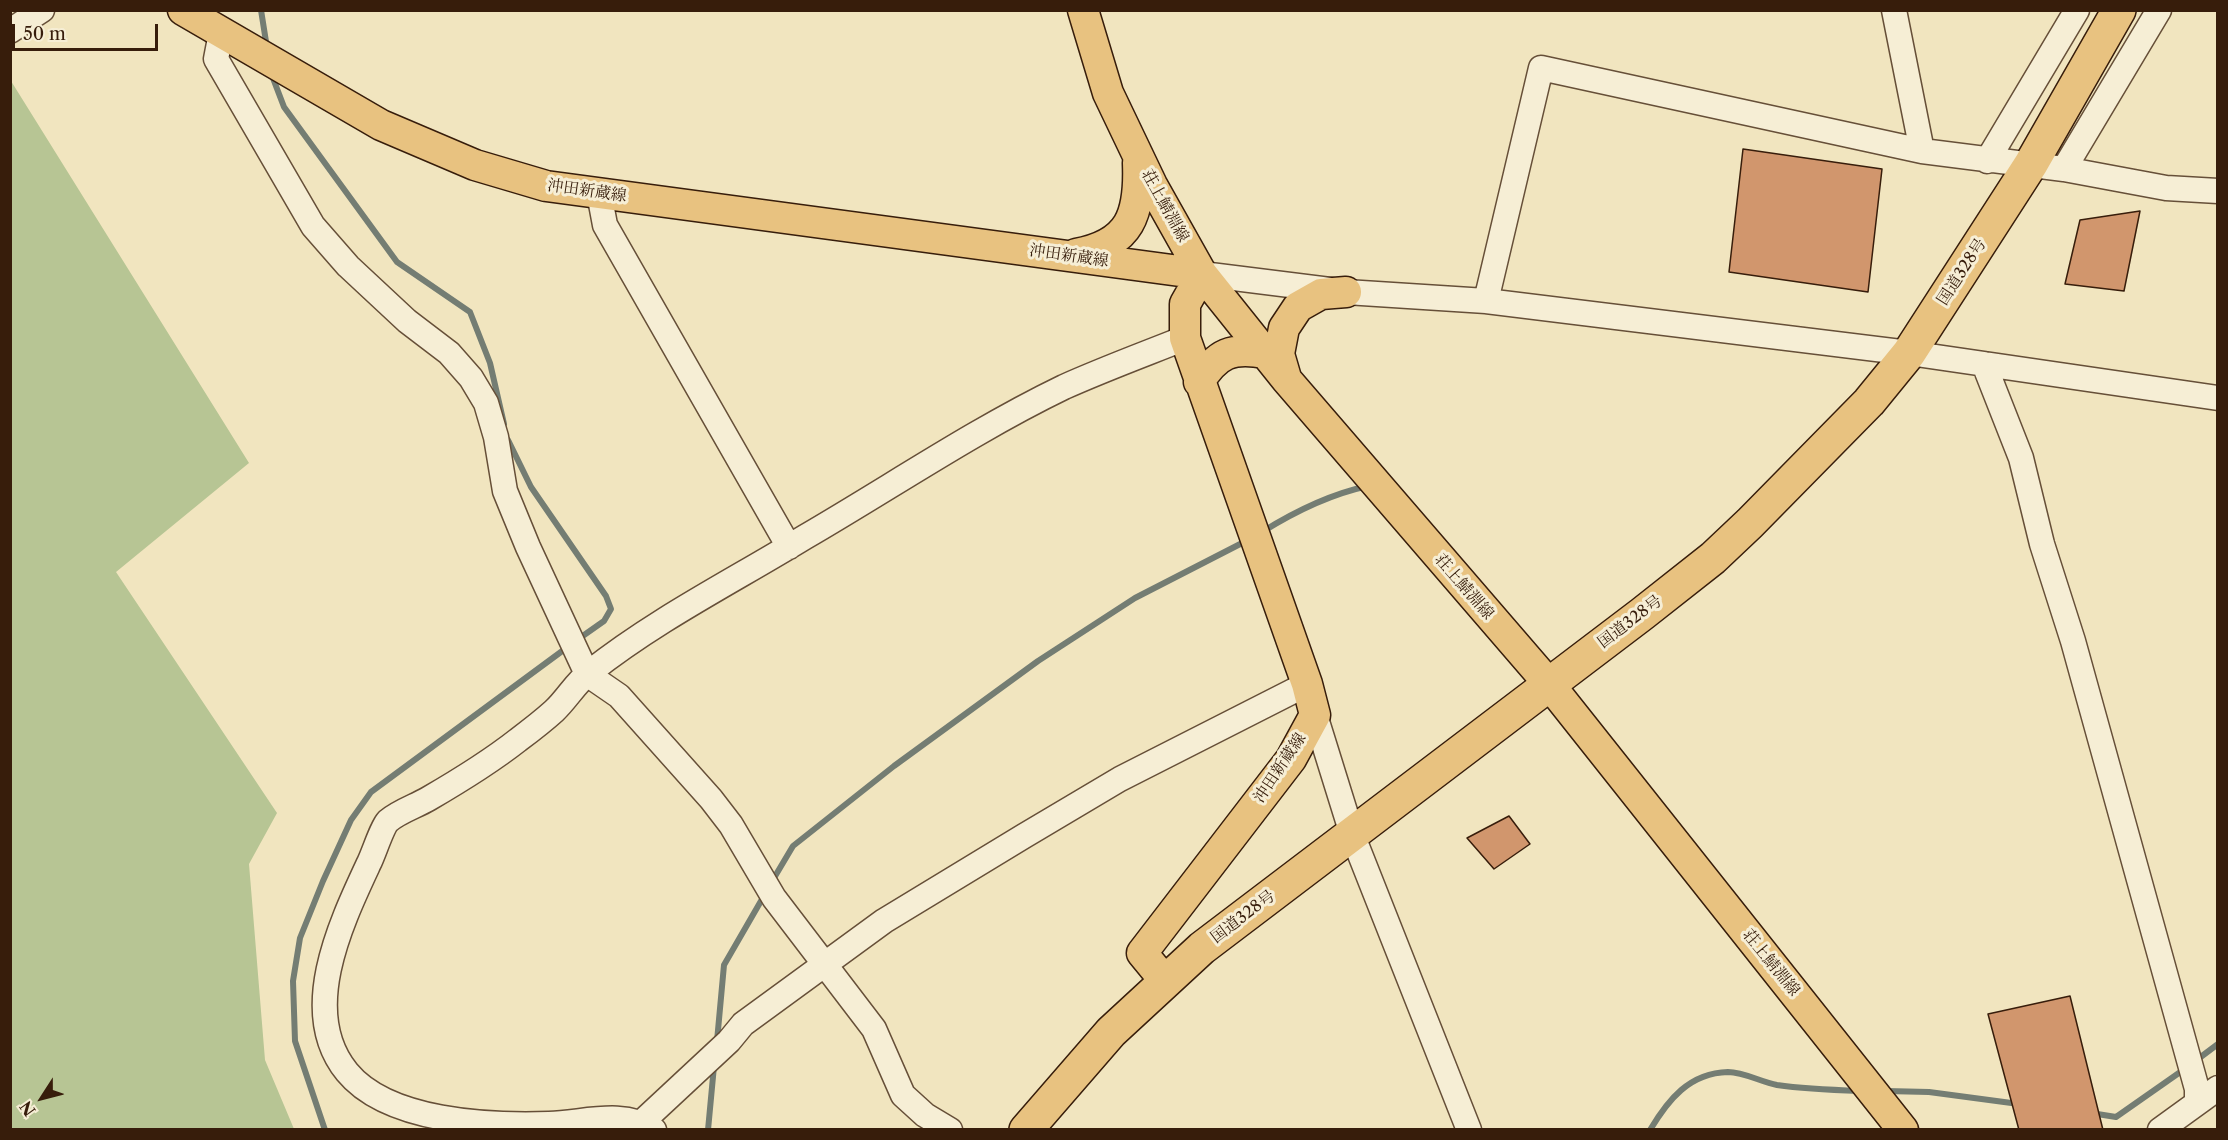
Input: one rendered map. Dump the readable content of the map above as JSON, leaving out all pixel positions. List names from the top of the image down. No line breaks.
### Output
{"streets":{"highway":["国道328号"],"main road":["沖田新蔵線","荘上鯖淵線"]},"crossings":[["沖田新蔵線","荘上鯖淵線"],["沖田新蔵線","国道328号"],["荘上鯖淵線","国道328号"]],"scale_bar":"50 m","north":"bottom left"}
